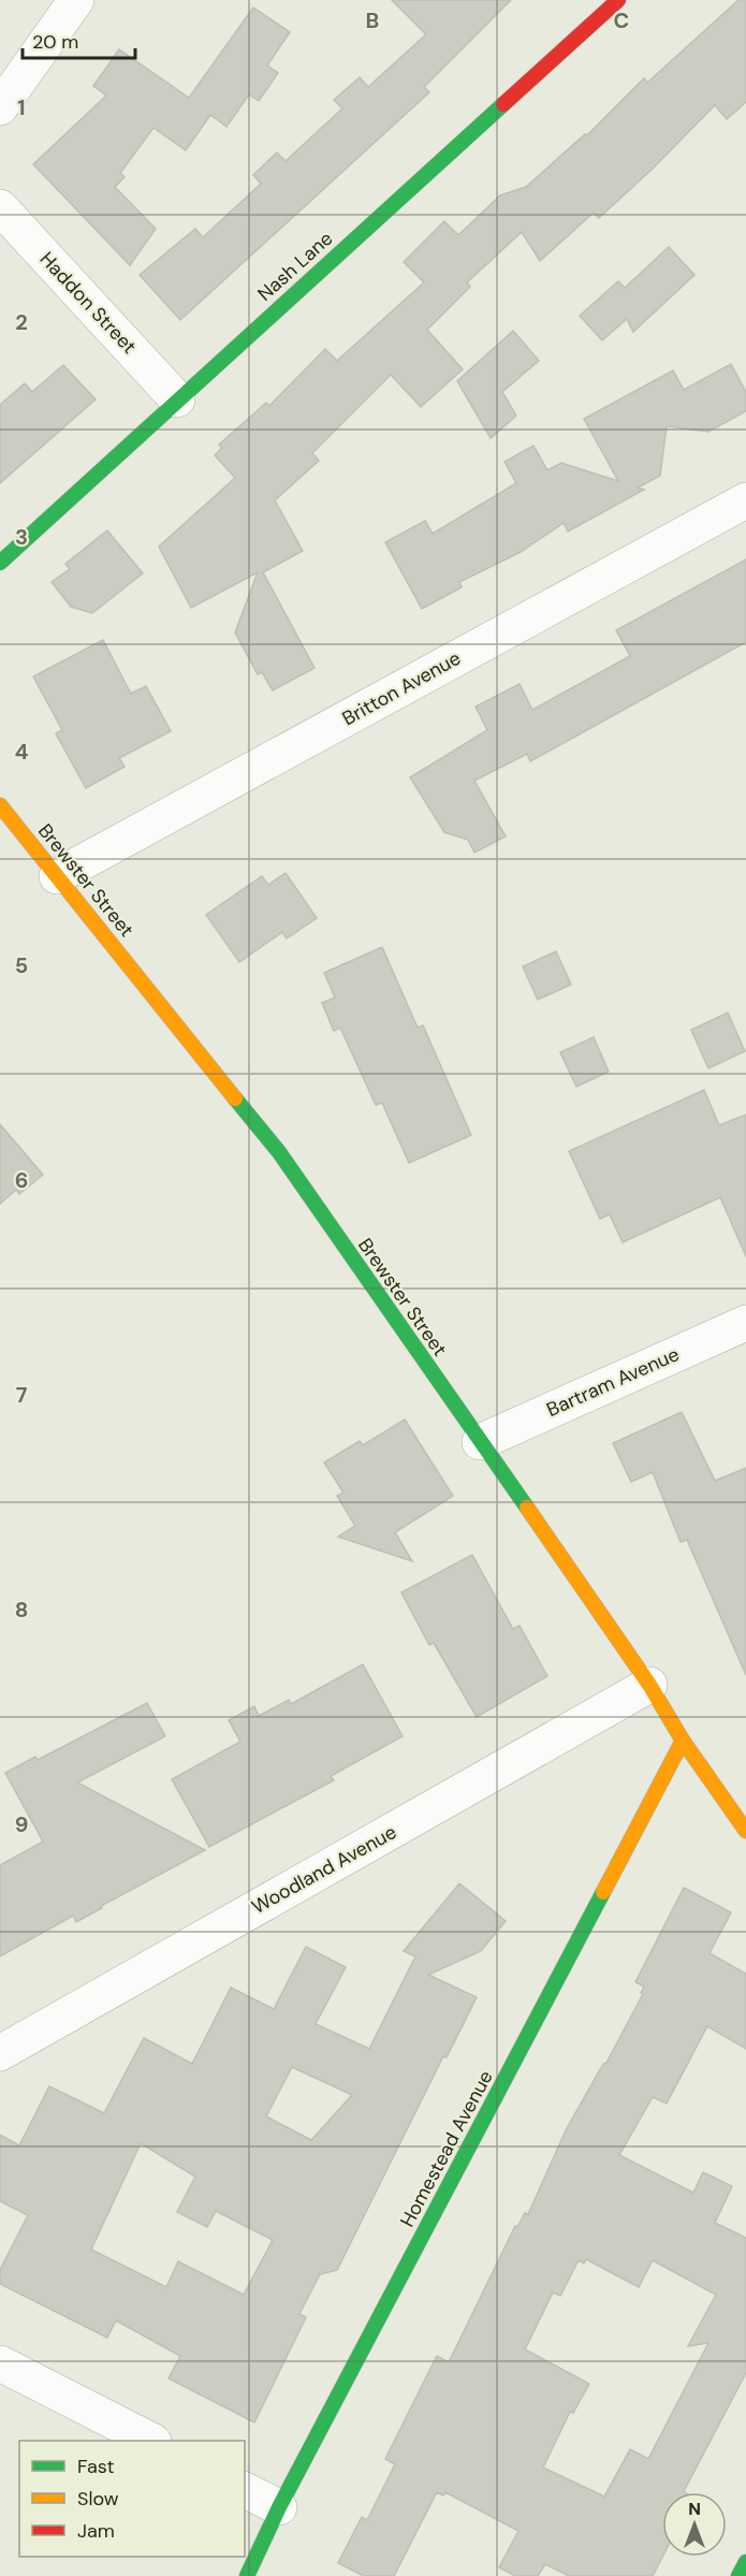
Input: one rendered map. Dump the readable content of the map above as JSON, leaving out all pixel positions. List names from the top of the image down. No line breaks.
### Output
{"streets":{"street":["Nash Lane","Haddon Street","Britton Avenue","Brewster Street","Bartram Avenue","Woodland Avenue","Homestead Avenue"]},"crossings":[["Nash Lane","Haddon Street"],["Britton Avenue","Brewster Street"],["Brewster Street","Bartram Avenue"],["Brewster Street","Woodland Avenue"],["Brewster Street","Homestead Avenue"]],"legend":["Fast","Slow","Jam"],"scale_bar":"20 m","north":"top","grid":{"columns":["B","C"],"rows":["1","2","3","4","5","6","7","8","9"]}}
